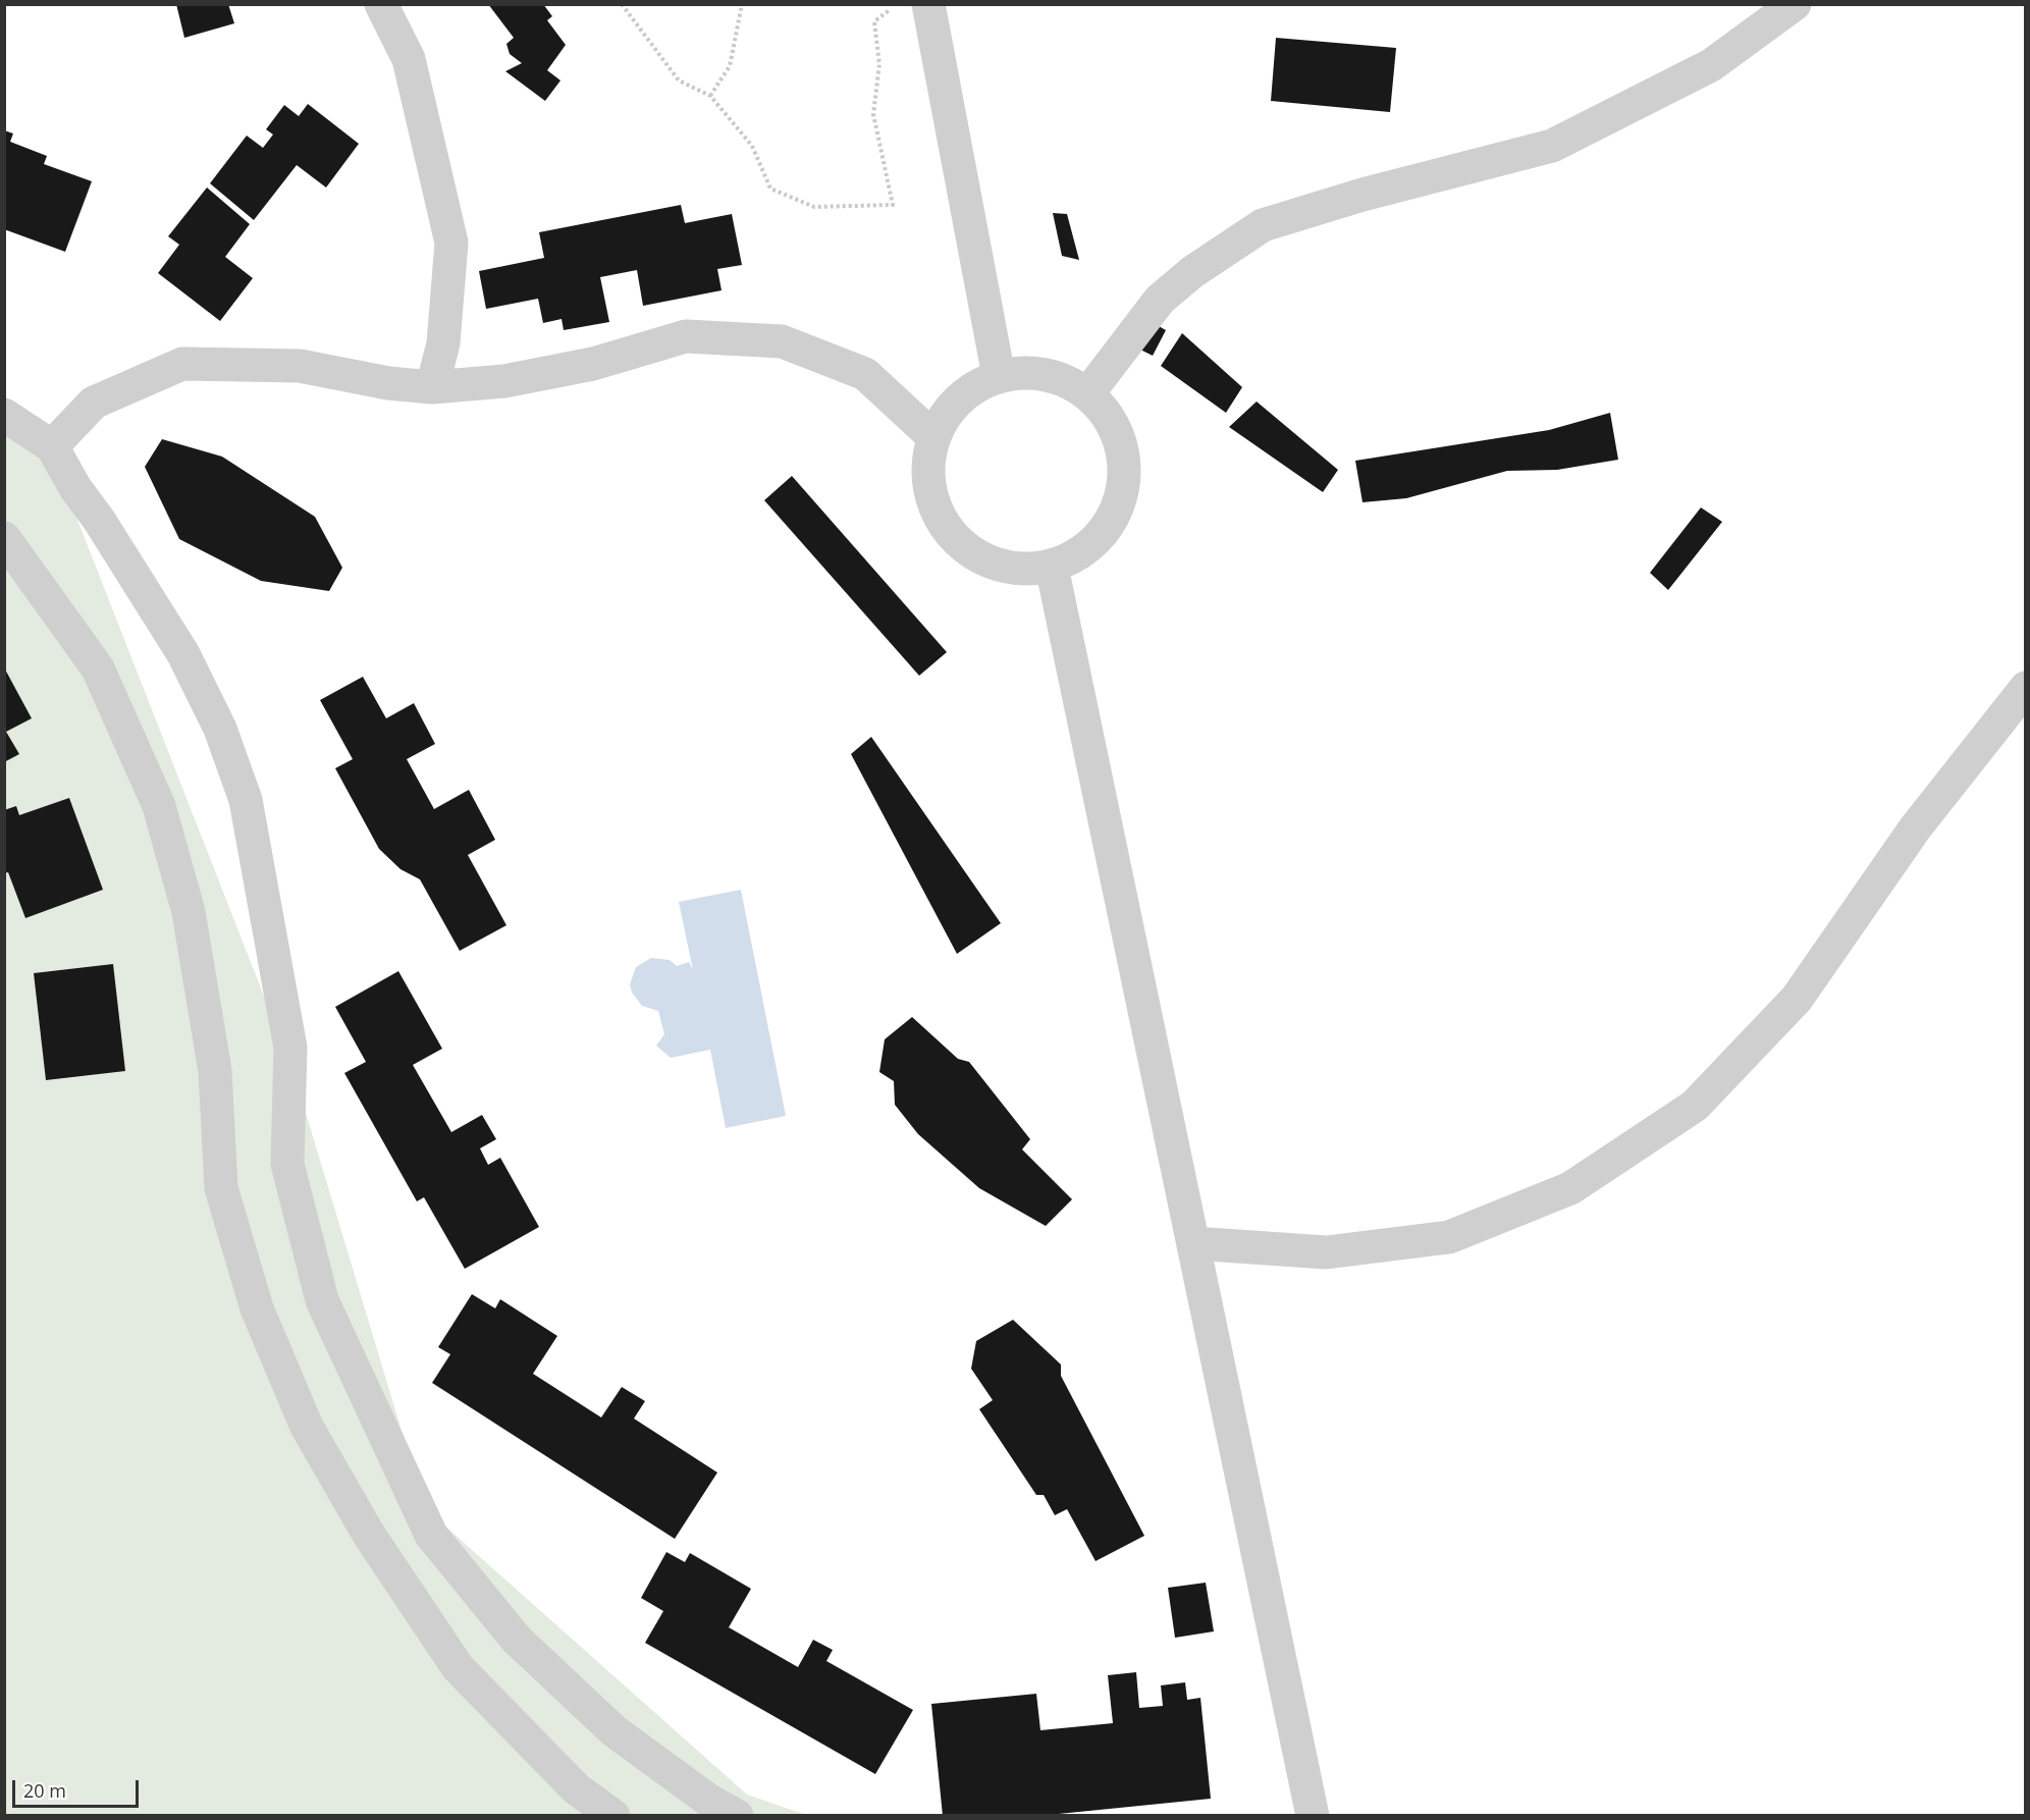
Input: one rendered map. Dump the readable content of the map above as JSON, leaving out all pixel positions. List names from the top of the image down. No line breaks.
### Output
{"scale_bar":"20 m"}
